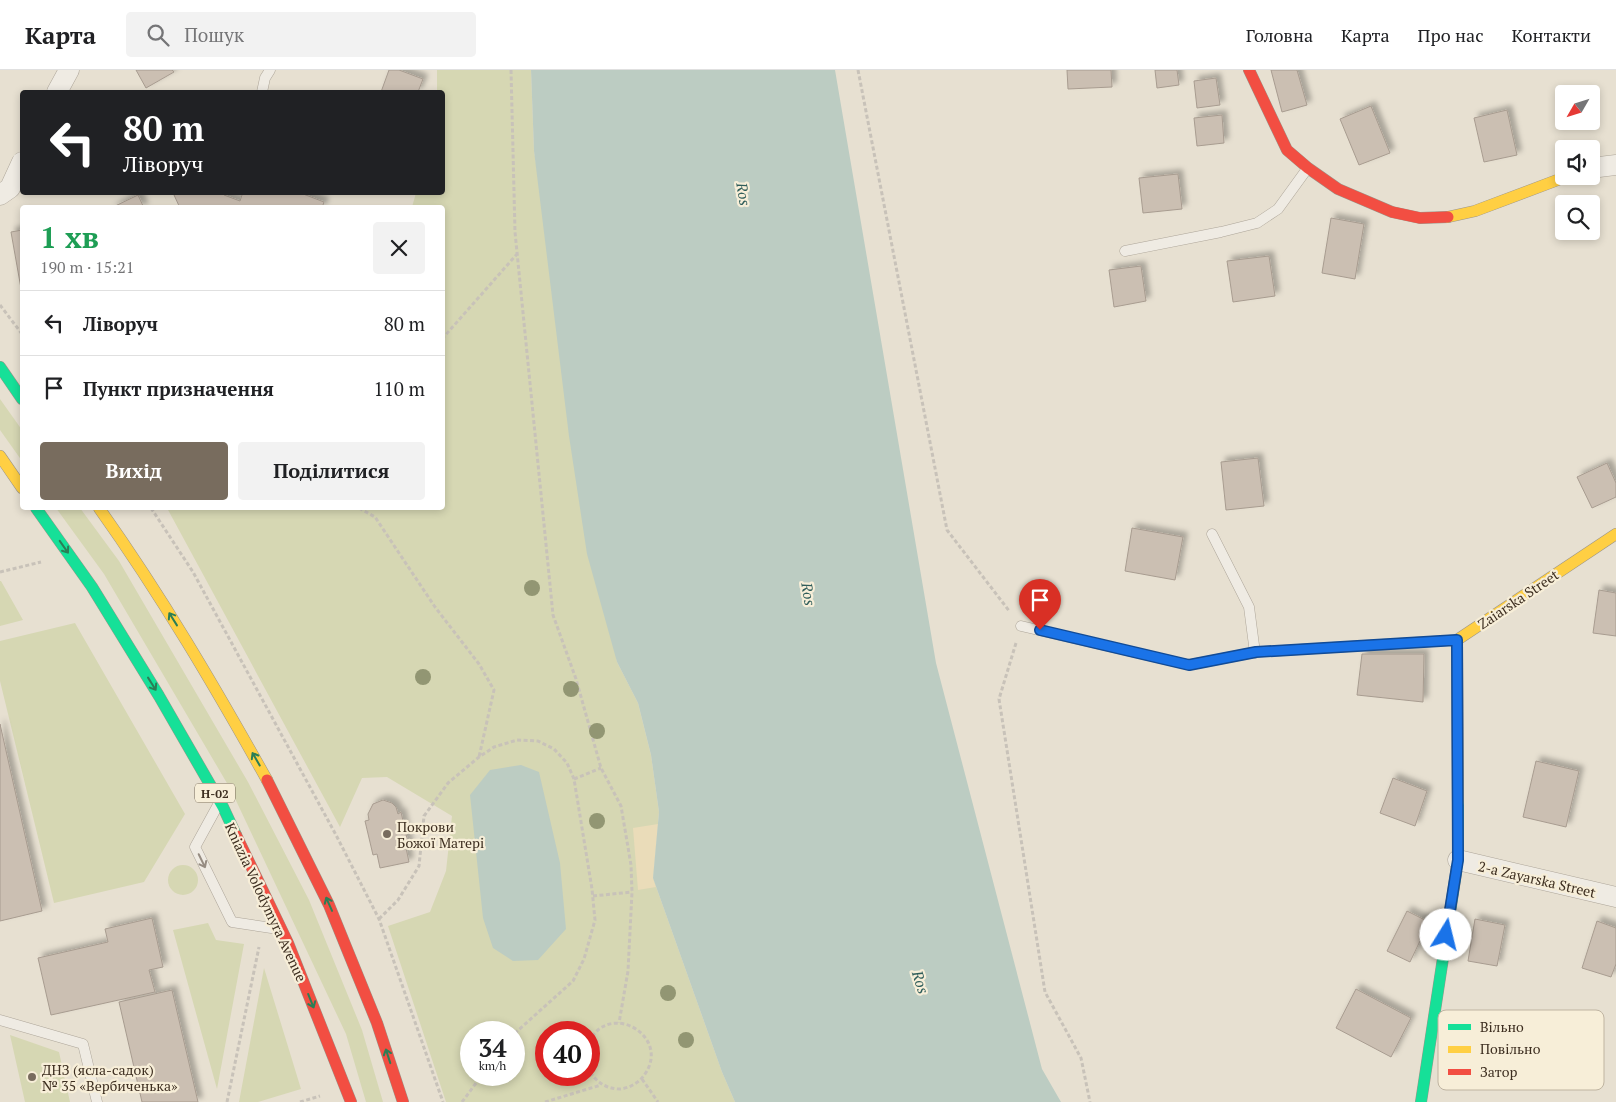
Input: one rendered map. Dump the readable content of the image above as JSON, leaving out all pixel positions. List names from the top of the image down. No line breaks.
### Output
{"streets":{"main road":["Zaiarska Street","Н-02","Kniazia Volodymyra Avenue"],"street":["2-a Zayarska Street"]},"water":["Ros"],"places":["Покрови Божої Матері","ДНЗ (ясла-садок) № 35 «Вербиченька»"],"legend":["Вільно","Повільно","Затор"],"north":"bottom left","page":{"header":"Карта","search":"Пошук","nav":["Головна","Карта","Про нас","Контакти"],"turn":["80 m","Ліворуч"],"heading":["1 хв","190 m · 15:21"],"list":[{"name":"Ліворуч","value":"80 m"},{"name":"Пункт призначення","value":"110 m"}],"buttons":["Вихід","Поділитися"],"speed":"34 km/h","limit":"40"}}
